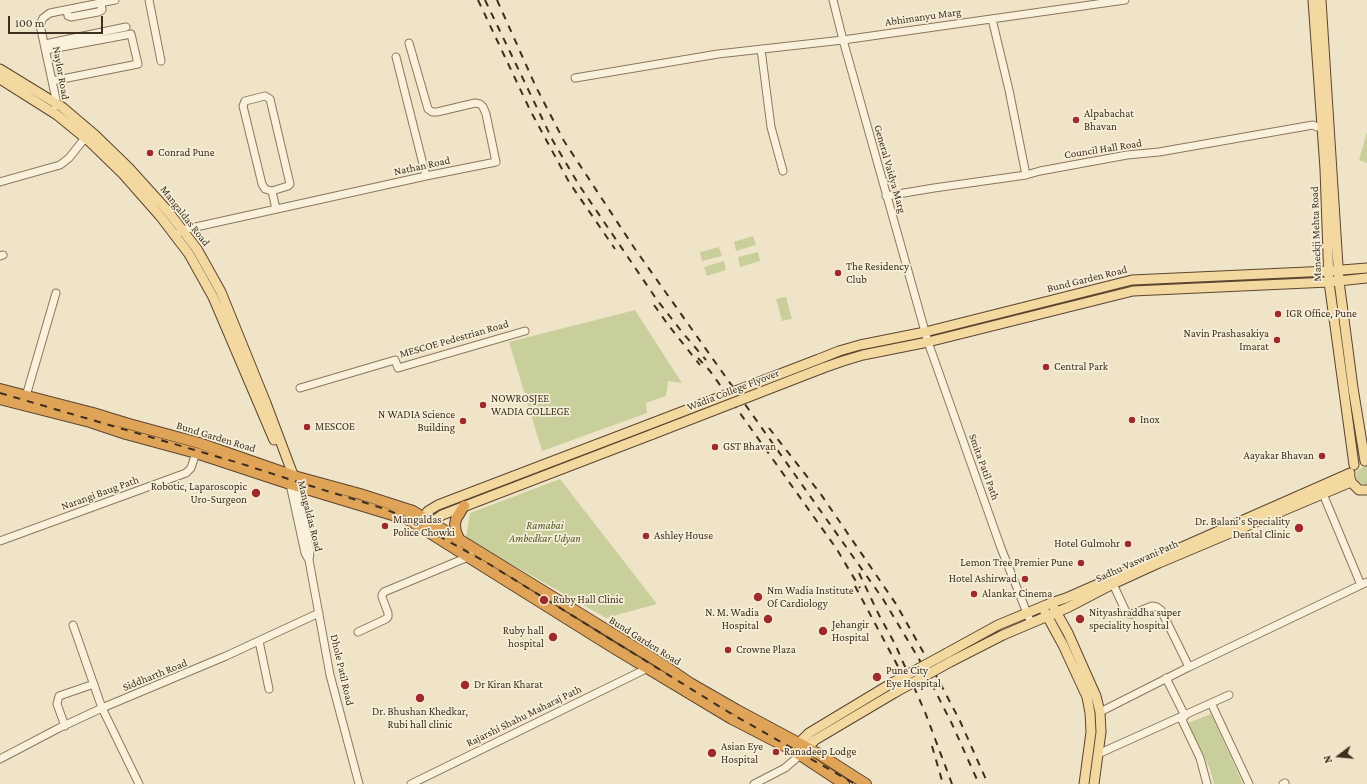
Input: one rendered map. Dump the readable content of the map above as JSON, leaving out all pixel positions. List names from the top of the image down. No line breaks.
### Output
{"streets":{"highway":["Bund Garden Road"],"main road":["Mangaldas Road","Maneckji Mehta Road","Wadia College Flyover","Sadhu Vaswani Path"],"street":["Abhimanyu Marg","Naylor Road","Council Hall Road","Nathan Road","General Vaidya Marg","MESCOE Pedestrian Road","Smita Patil Path","Narangi Baug Path","Dhole Patil Road","Siddharth Road","Rajarshi Shahu Maharaj Path"]},"crossings":[["Abhimanyu Marg","General Vaidya Marg"],["Naylor Road","Mangaldas Road"],["Council Hall Road","General Vaidya Marg"],["Council Hall Road","Maneckji Mehta Road"],["Nathan Road","Mangaldas Road"],["General Vaidya Marg","Bund Garden Road"],["General Vaidya Marg","Smita Patil Path"],["Mangaldas Road","Bund Garden Road"],["Mangaldas Road","Dhole Patil Road"],["Maneckji Mehta Road","Bund Garden Road"],["Maneckji Mehta Road","Sadhu Vaswani Path"],["Bund Garden Road","Wadia College Flyover"],["Bund Garden Road","Smita Patil Path"],["Bund Garden Road","Narangi Baug Path"],["Bund Garden Road","Rajarshi Shahu Maharaj Path"],["Smita Patil Path","Sadhu Vaswani Path"],["Dhole Patil Road","Siddharth Road"]],"parks":["Ramabai Ambedkar Udyan"],"places":["Alpabachat Bhavan","Conrad Pune","The Residency Club","IGR Office, Pune","Navin Prashasakiya Imarat","Central Park","NOWROSJEE WADIA COLLEGE","Inox","N WADIA Science Building","MESCOE","GST Bhavan","Aayakar Bhavan","Robotic, Laparoscopic Uro-Surgeon","Mangaldas Police Chowki","Dr. Balani's Speciality Dental Clinic","Ashley House","Hotel Gulmohr","Lemon Tree Premier Pune","Hotel Ashirwad","Alankar Cinema","Nm Wadia Institute Of Cardiology","Ruby Hall Clinic","N. M. Wadia Hospital","Nityashraddha super speciality hospital","Jehangir Hospital","Ruby hall hospital","Crowne Plaza","Pune City Eye Hospital","Dr Kiran Kharat","Dr. Bhushan Khedkar, Rubi hall clinic","Ranadeep Lodge","Asian Eye Hospital"],"scale_bar":"100 m","north":"left"}
